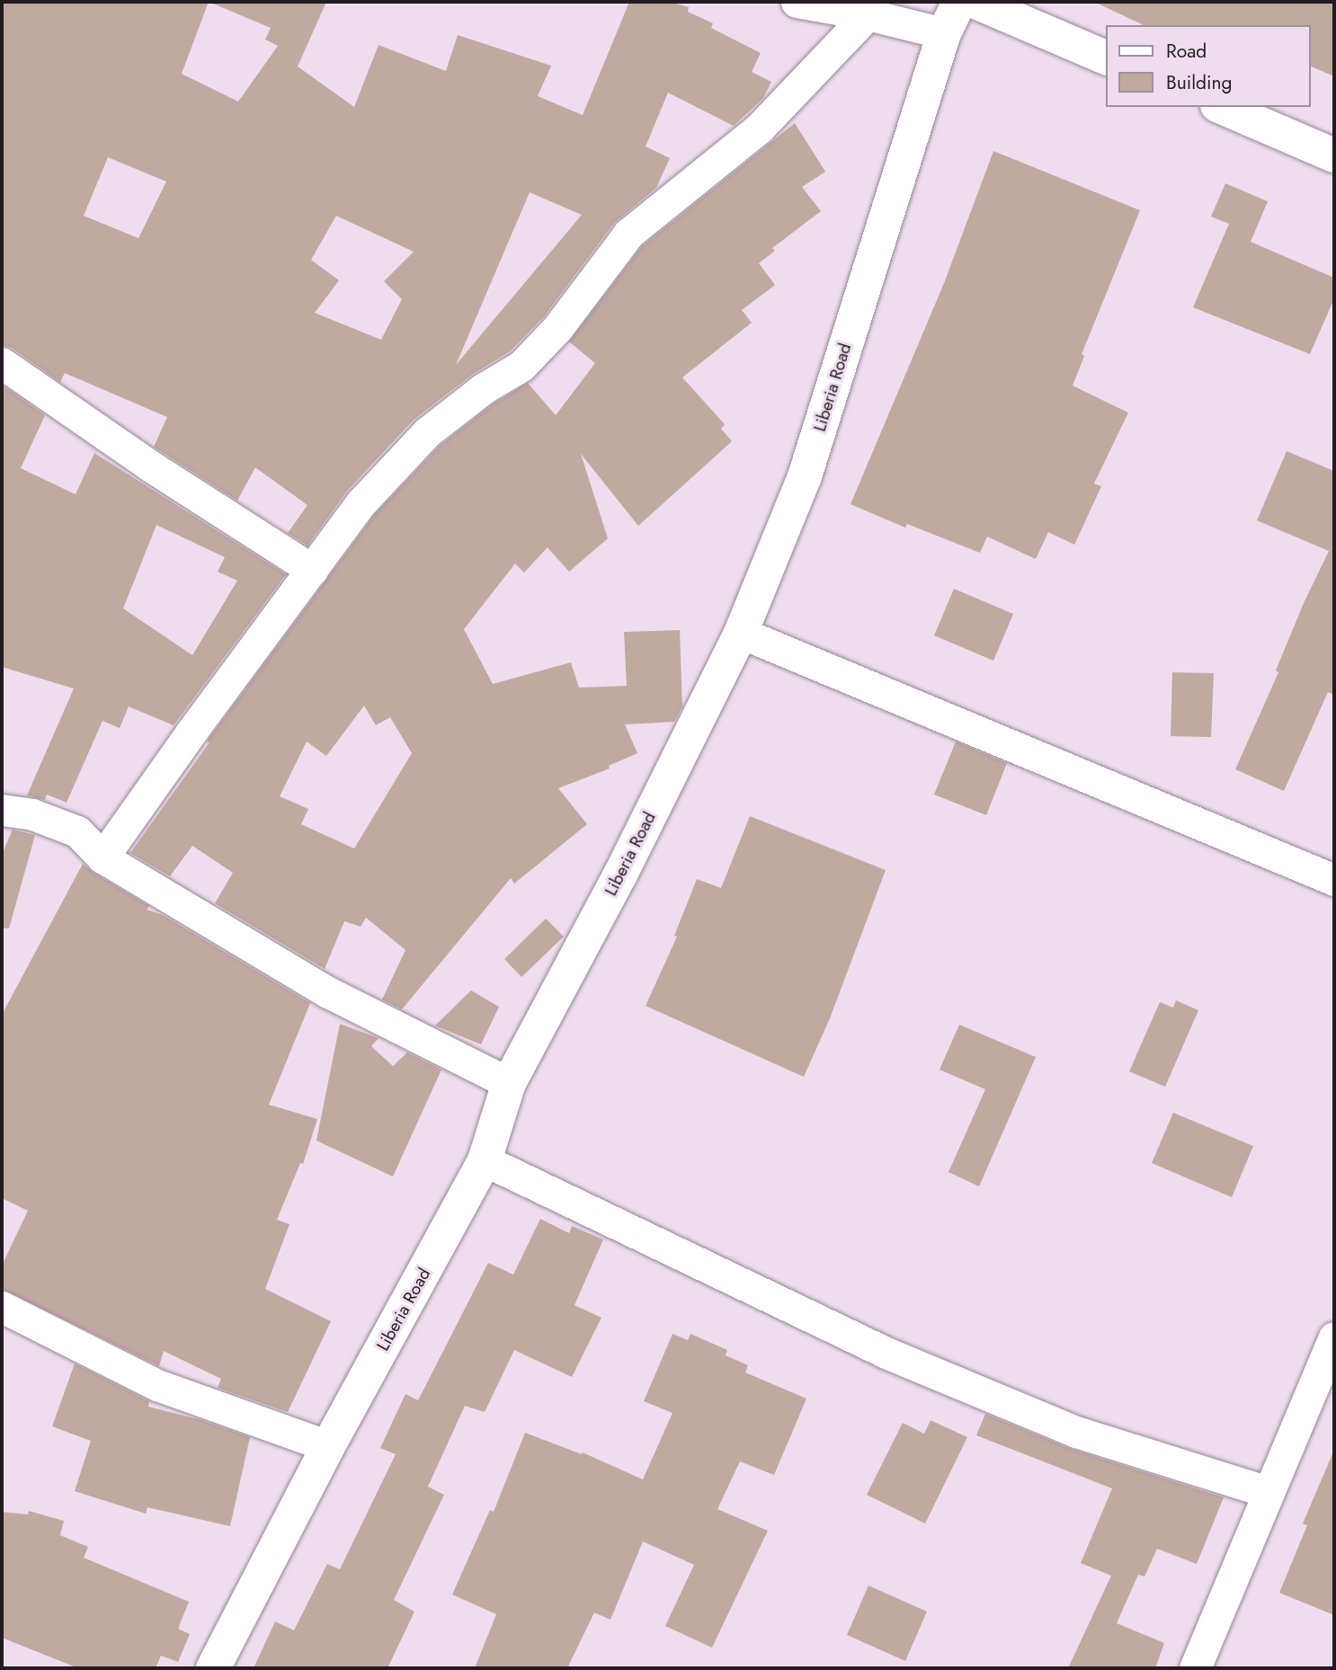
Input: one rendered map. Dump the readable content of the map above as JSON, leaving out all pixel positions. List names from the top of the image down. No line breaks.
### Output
{"streets":{"street":["Liberia Road"]},"legend":["Road","Building"]}
